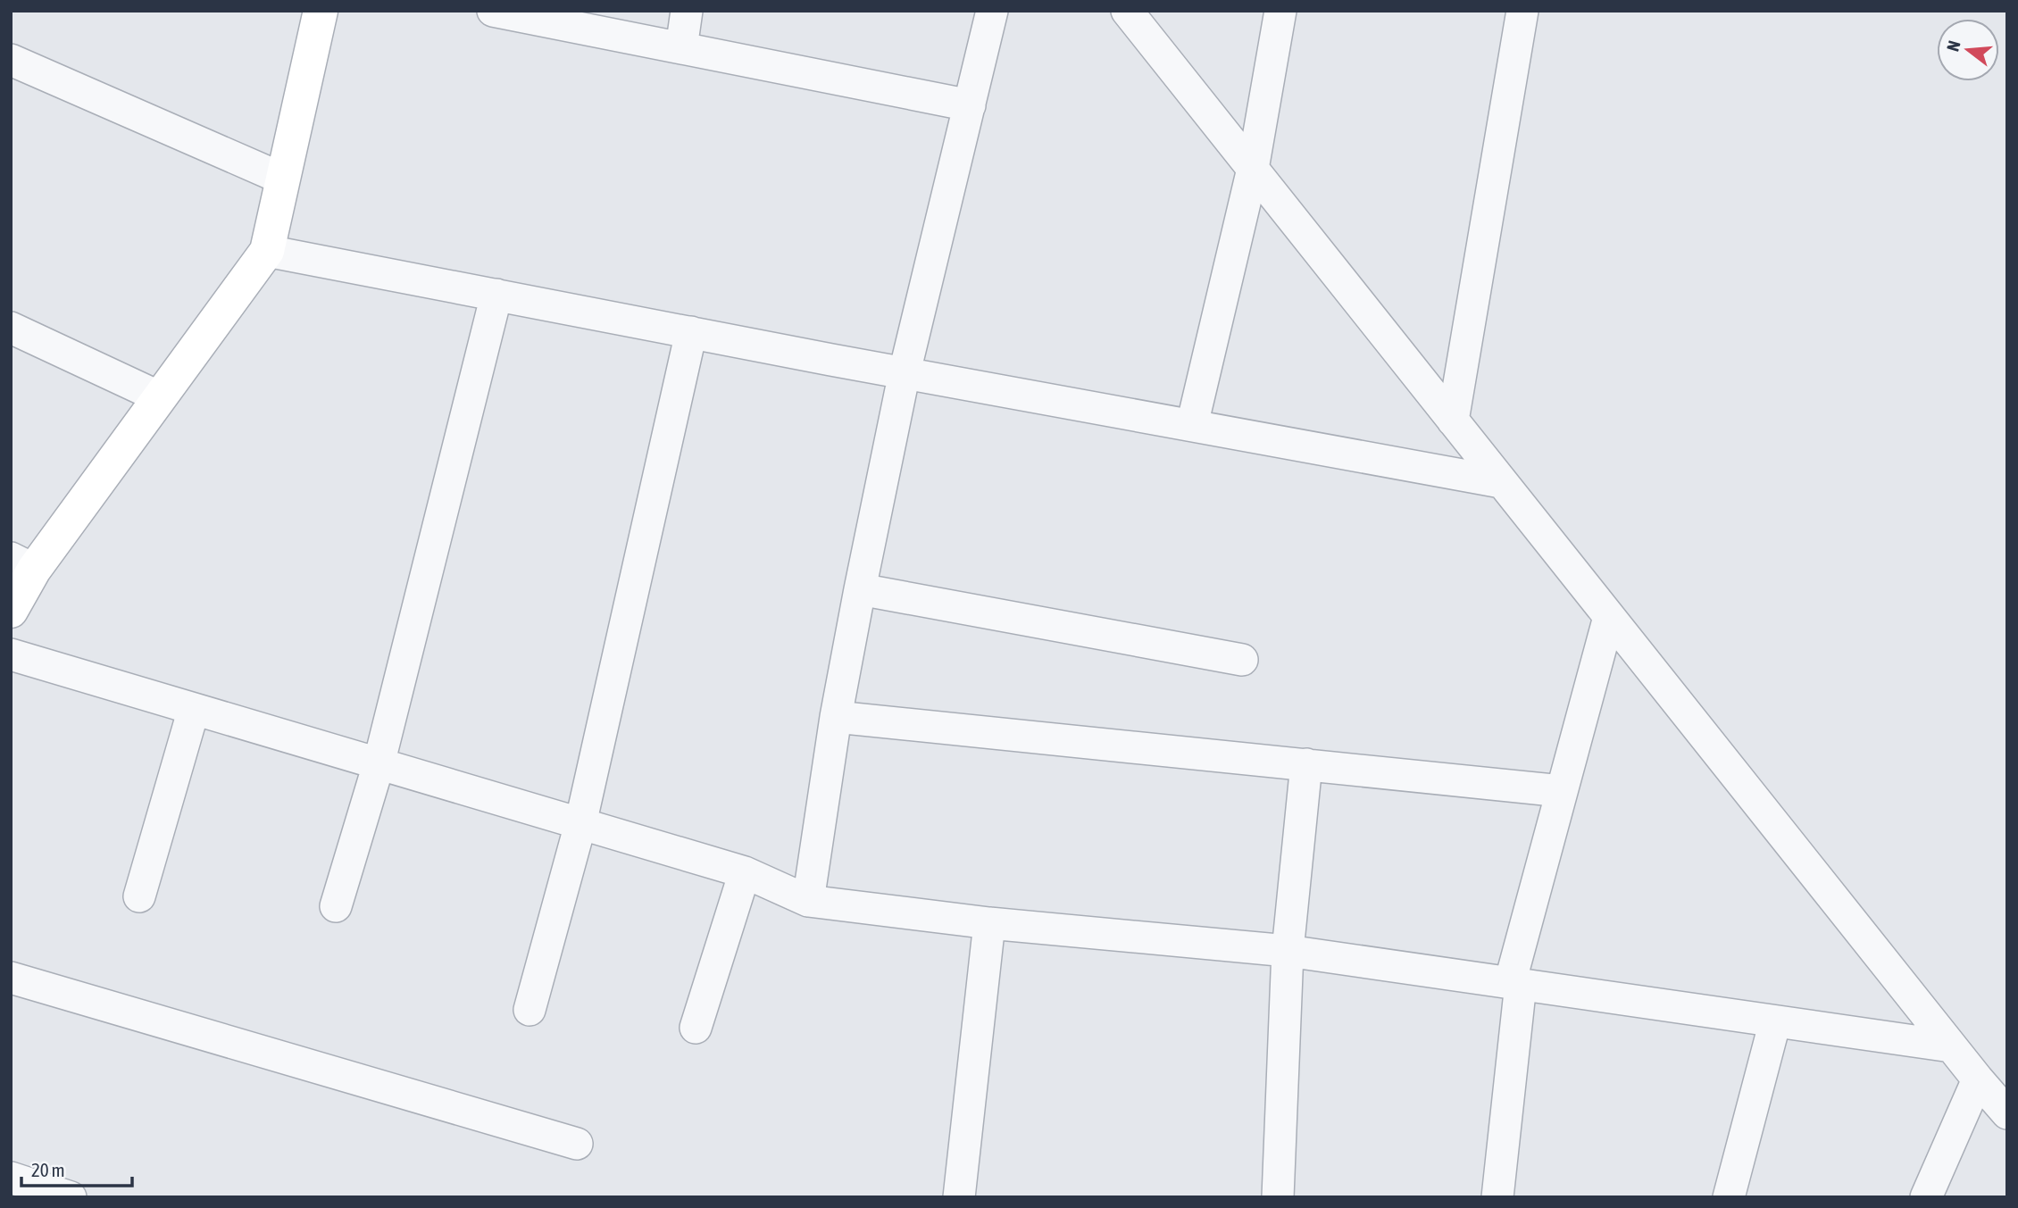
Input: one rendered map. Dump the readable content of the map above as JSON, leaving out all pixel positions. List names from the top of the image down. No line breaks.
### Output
{"scale_bar":"20 m","north":"left"}
